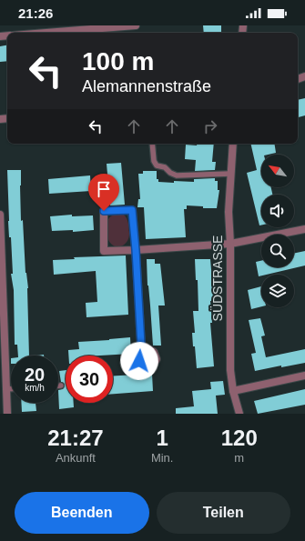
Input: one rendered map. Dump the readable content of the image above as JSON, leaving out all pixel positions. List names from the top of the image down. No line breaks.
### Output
{"streets":{"street":["SÜDSTRASSE"]},"north":"top left","page":{"status":"21:26","turn":["100 m","Alemannenstraße"],"speed":"20 km/h","limit":"30","eta":["21:27","Ankunft","1","Min.","120","m"],"buttons":["Beenden","Teilen"]}}
